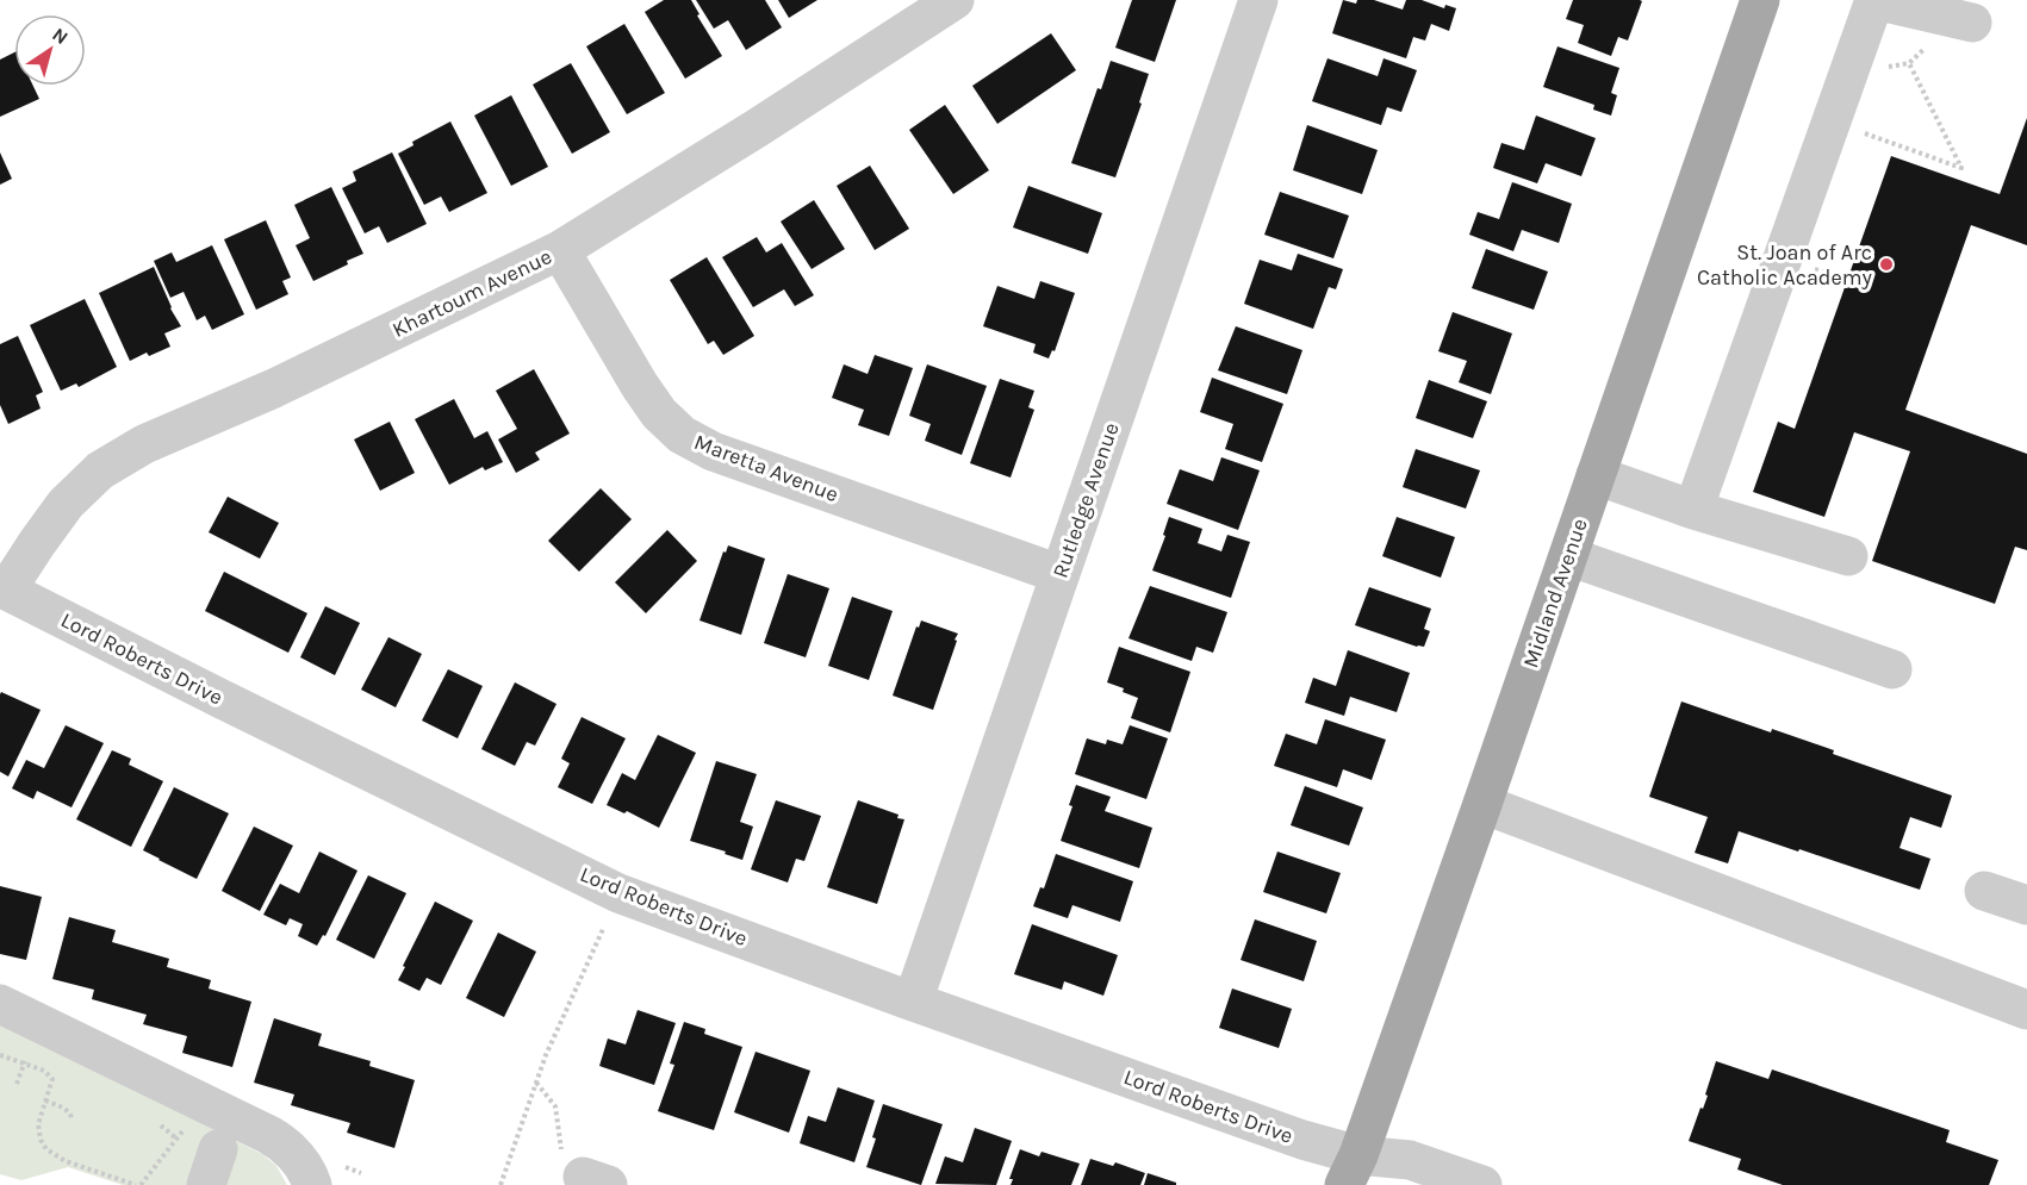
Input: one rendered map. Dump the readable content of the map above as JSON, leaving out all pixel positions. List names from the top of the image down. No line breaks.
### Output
{"streets":{"main road":["Midland Avenue"],"street":["Khartoum Avenue","Maretta Avenue","Rutledge Avenue","Lord Roberts Drive"]},"crossings":[["Khartoum Avenue","Maretta Avenue"],["Khartoum Avenue","Lord Roberts Drive"],["Maretta Avenue","Rutledge Avenue"],["Rutledge Avenue","Lord Roberts Drive"],["Midland Avenue","Lord Roberts Drive"]],"places":["St. Joan of Arc Catholic Academy"],"north":"top right"}
